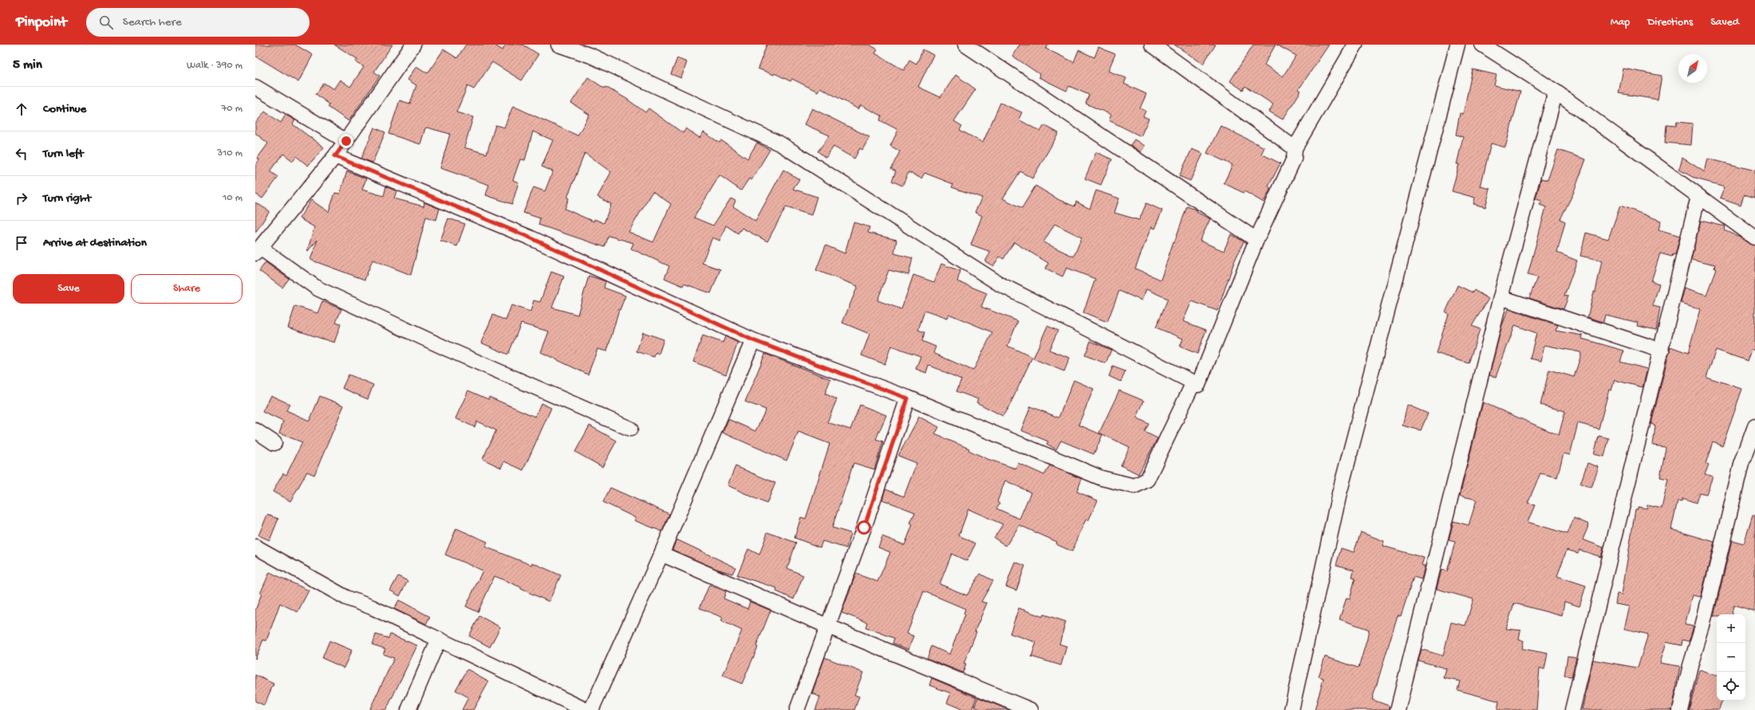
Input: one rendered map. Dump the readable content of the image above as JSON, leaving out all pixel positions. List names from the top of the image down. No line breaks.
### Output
{"north":"top right","page":{"header":"Pinpoint","search":"Search here","nav":["Map","Directions","Saved"],"heading":["5 min","Walk · 390 m"],"list":[["Continue","70 m"],["Turn left","310 m"],["Turn right","10 m"],"Arrive at destination"],"buttons":["Save","Share"],"map_buttons":["+","−"]}}
